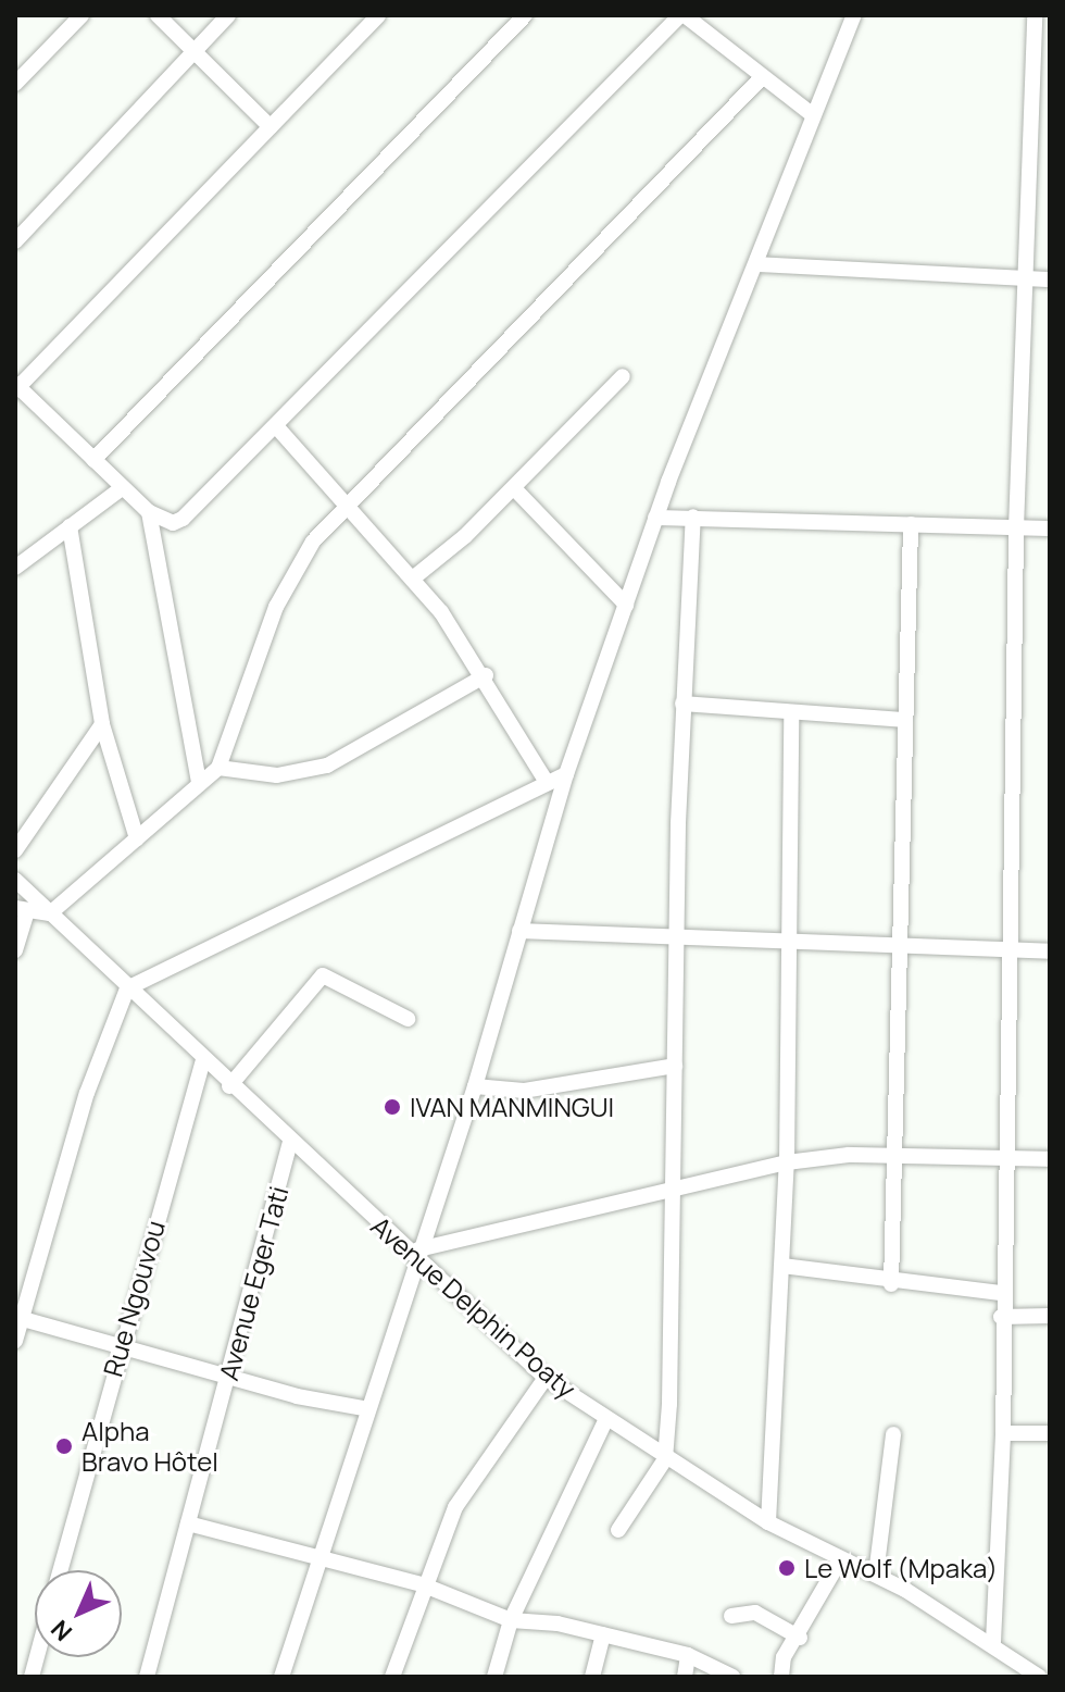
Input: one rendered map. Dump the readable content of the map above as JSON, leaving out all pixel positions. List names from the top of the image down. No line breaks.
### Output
{"streets":{"street":["Avenue Eger Tati","Rue Ngouvou","Avenue Delphin Poaty"]},"crossings":[["Avenue Eger Tati","Avenue Delphin Poaty"],["Rue Ngouvou","Avenue Delphin Poaty"]],"places":["IVAN MANMINGUI","Alpha Bravo Hôtel","Le Wolf (Mpaka)"],"north":"bottom left"}
